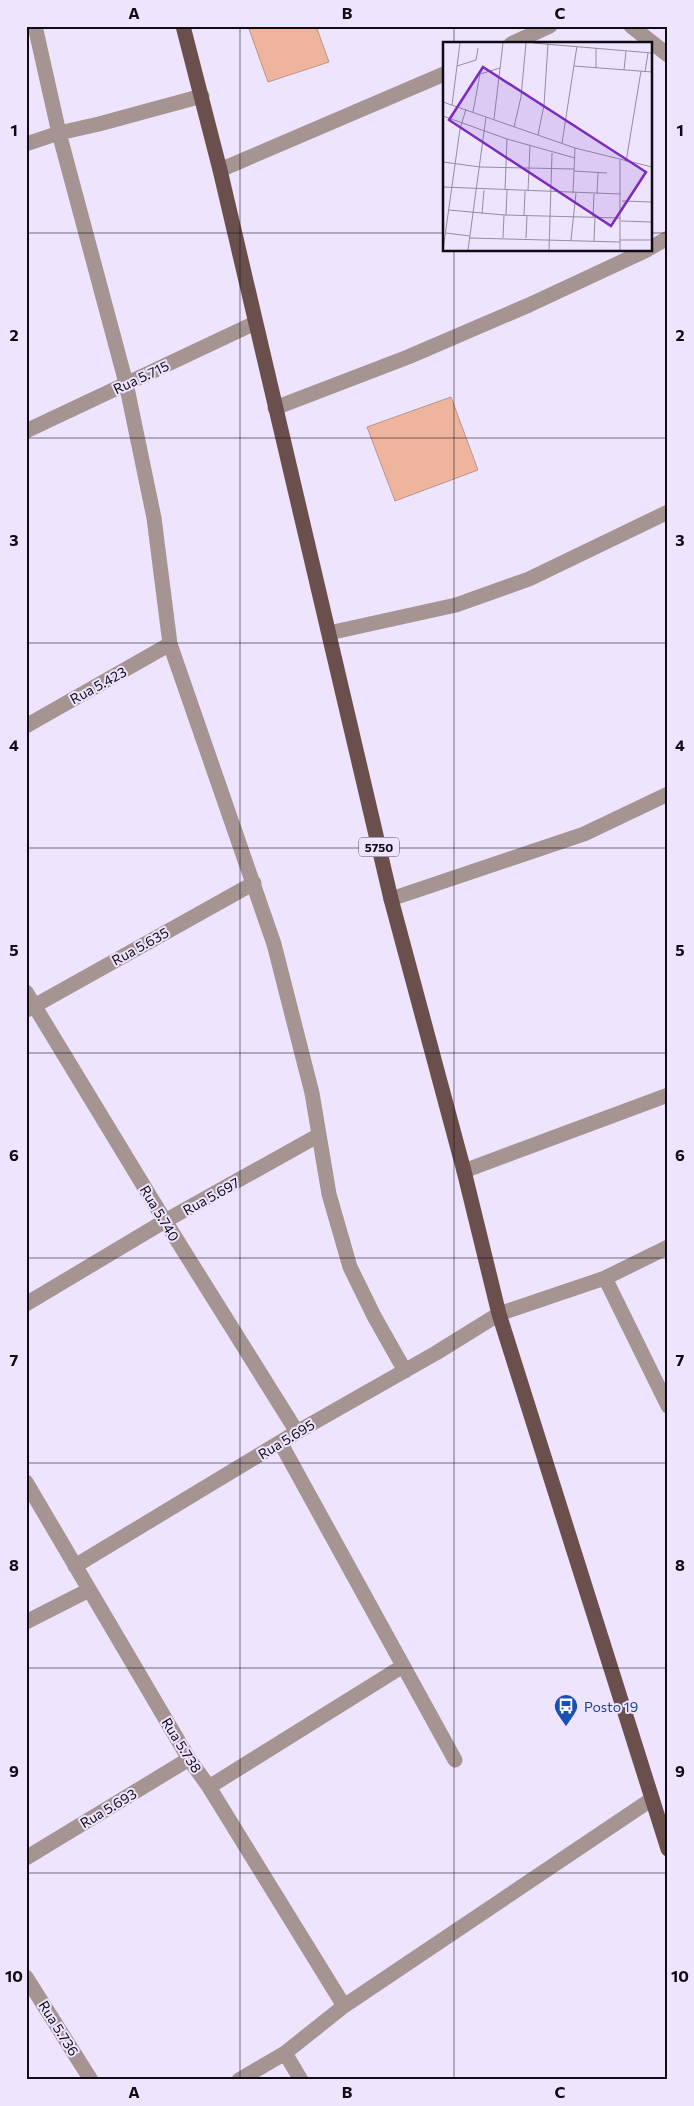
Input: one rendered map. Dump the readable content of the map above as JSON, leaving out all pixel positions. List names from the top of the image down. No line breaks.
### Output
{"streets":{"main road":["5750"],"street":["Rua 5.715","Rua 5.423","Rua 5.635","Rua 5.697","Rua 5.740","Rua 5.695","Rua 5.738","Rua 5.693","Rua 5.736"]},"crossings":[["Rua 5.715","5750"],["5750","Rua 5.695"],["Rua 5.635","Rua 5.740"],["Rua 5.697","Rua 5.740"],["Rua 5.740","Rua 5.695"],["Rua 5.695","Rua 5.738"],["Rua 5.738","Rua 5.693"]],"places":{"bus stop":["Posto 19"]},"grid":{"columns":["A","B","C"],"rows":["1","2","3","4","5","6","7","8","9","10"]}}
